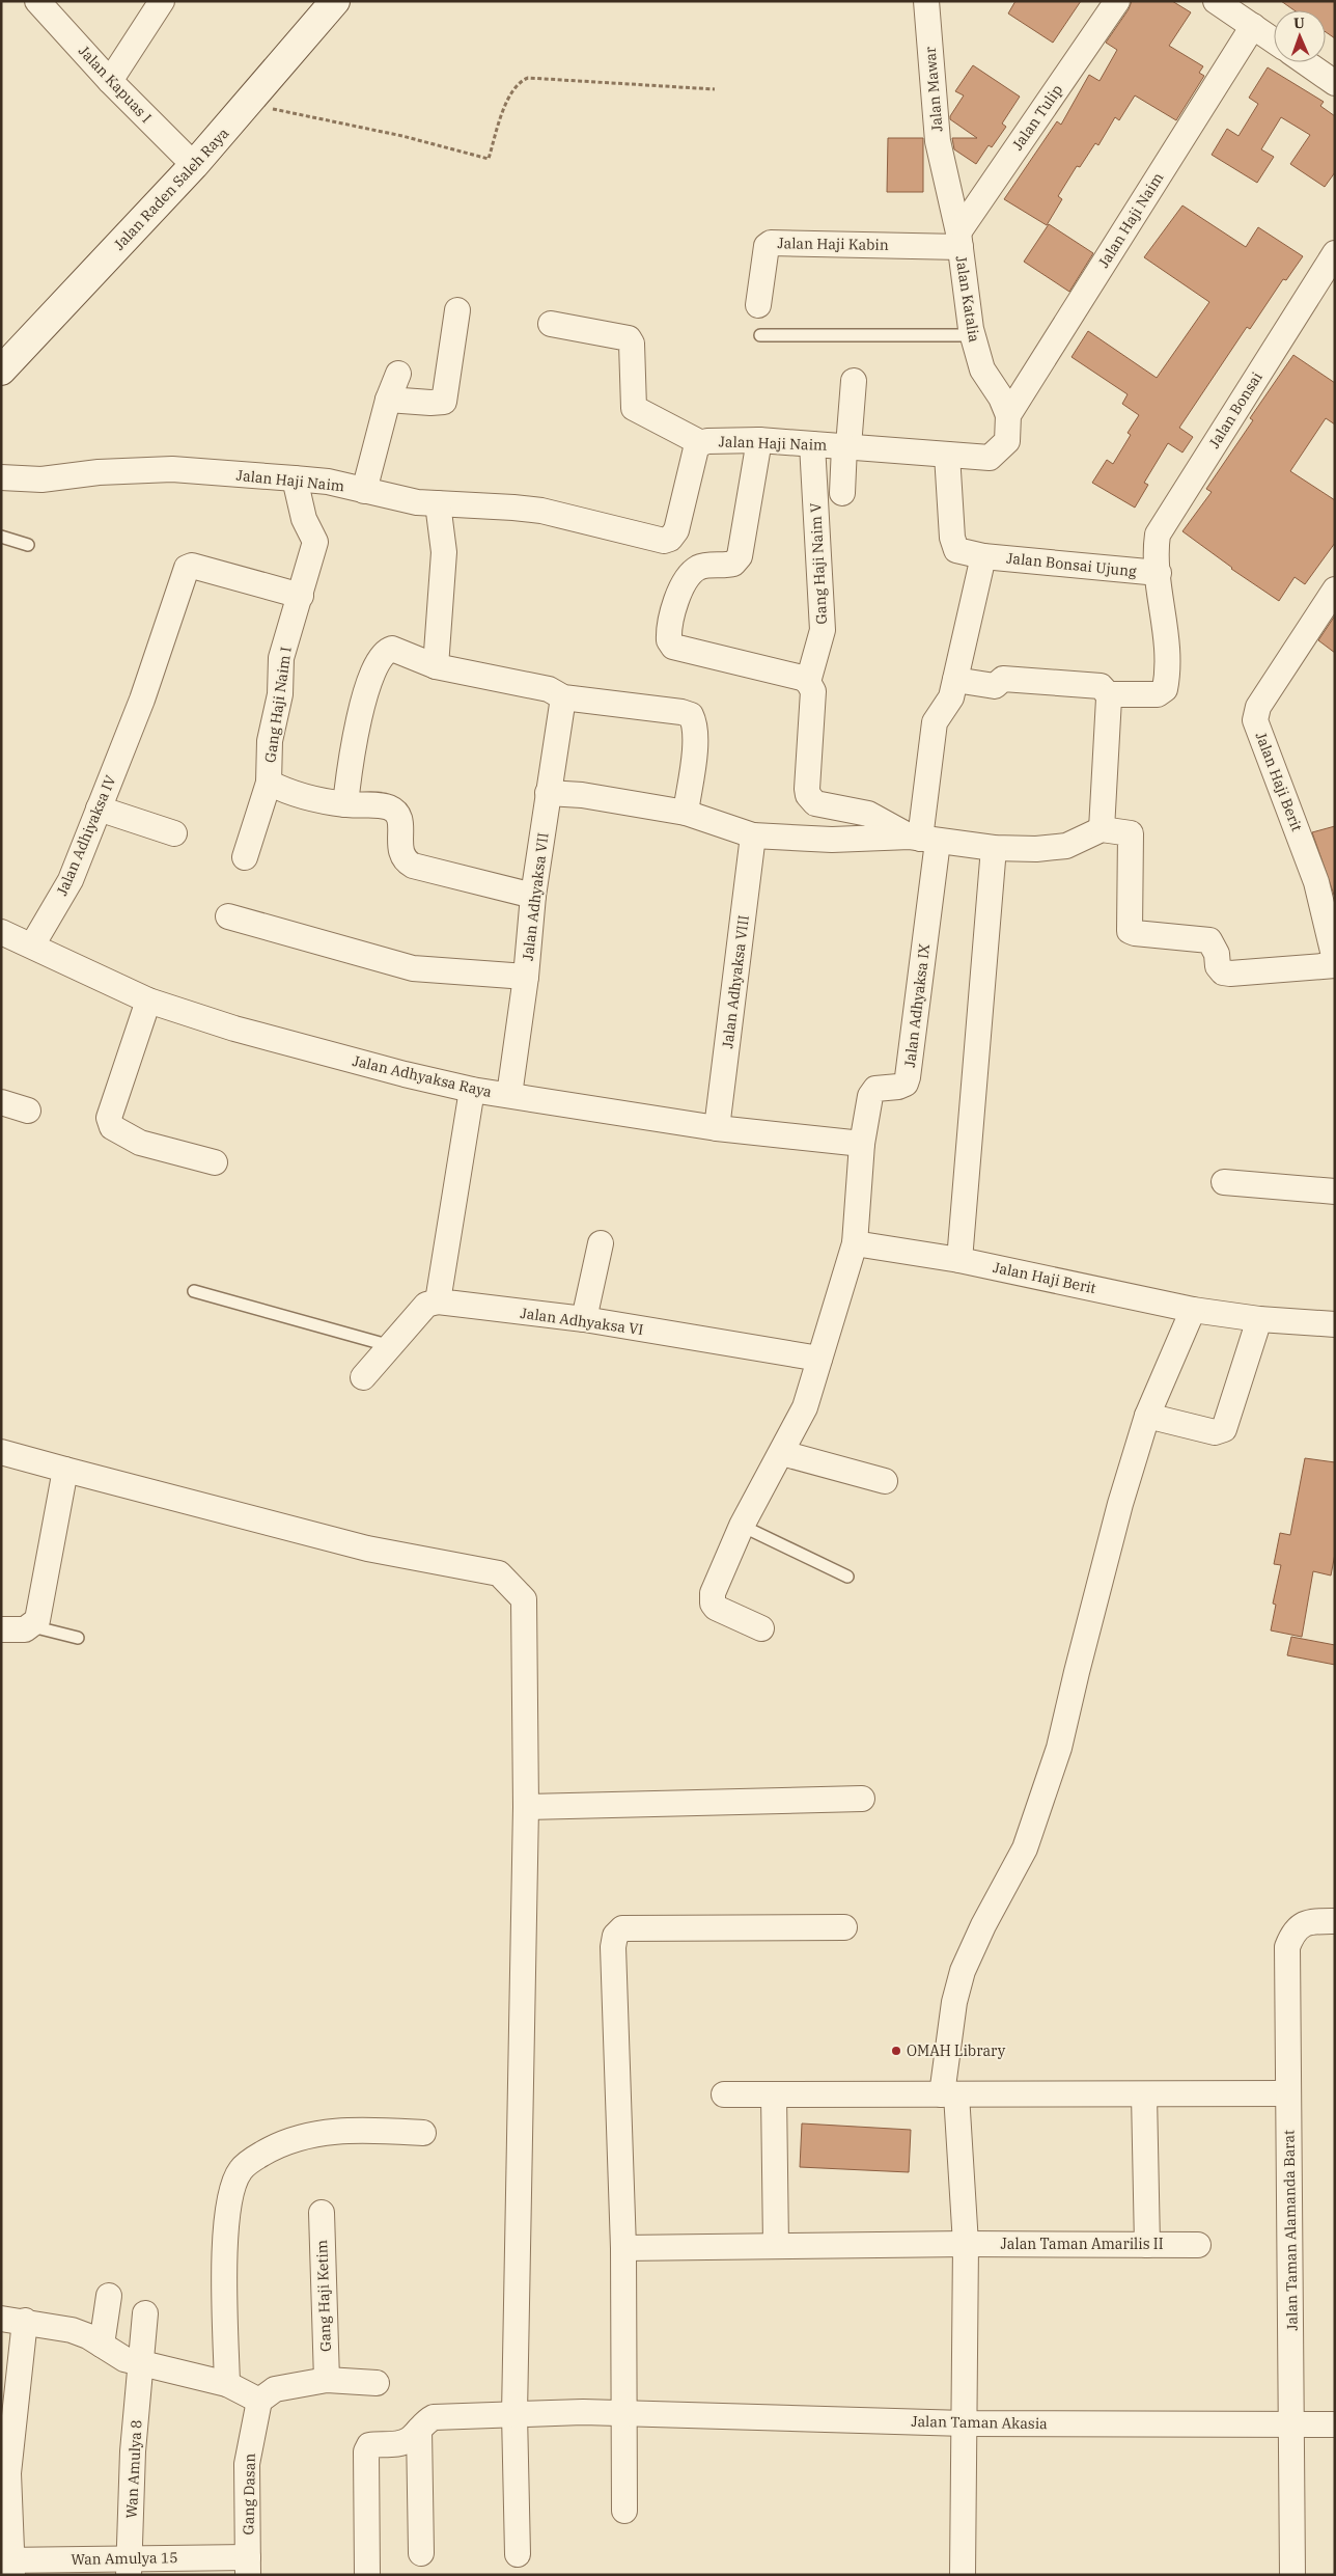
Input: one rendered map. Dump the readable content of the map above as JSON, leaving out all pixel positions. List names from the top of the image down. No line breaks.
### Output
{"streets":{"main road":["Jalan Raden Saleh Raya"],"street":["Jalan Kapuas I","Jalan Mawar","Jalan Tulip","Jalan Haji Naim","Jalan Haji Kabin","Jalan Katalia","Jalan Bonsai","Gang Haji Naim V","Jalan Bonsai Ujung","Gang Haji Naim I","Jalan Haji Berit","Jalan Adhiyaksa IV","Jalan Adhyaksa VII","Jalan Adhyaksa VIII","Jalan Adhyaksa IX","Jalan Adhyaksa Raya","Jalan Adhyaksa VI","Jalan Taman Alamanda Barat","Jalan Taman Amarilis II","Gang Haji Ketim","Jalan Taman Akasia","Wan Amulya 8","Gang Dasan","Wan Amulya 15"]},"crossings":[["Jalan Kapuas I","Jalan Raden Saleh Raya"],["Jalan Mawar","Jalan Katalia"],["Jalan Tulip","Jalan Haji Kabin"],["Jalan Tulip","Jalan Katalia"],["Jalan Haji Naim","Jalan Katalia"],["Jalan Haji Naim","Gang Haji Naim V"],["Jalan Haji Naim","Jalan Bonsai Ujung"],["Jalan Haji Naim","Gang Haji Naim I"],["Jalan Haji Kabin","Jalan Katalia"],["Jalan Bonsai","Jalan Bonsai Ujung"],["Gang Haji Naim I","Jalan Adhiyaksa IV"],["Jalan Adhiyaksa IV","Jalan Adhyaksa Raya"],["Jalan Adhyaksa VII","Jalan Adhyaksa Raya"],["Jalan Adhyaksa VIII","Jalan Adhyaksa Raya"],["Jalan Adhyaksa IX","Jalan Adhyaksa Raya"],["Jalan Taman Alamanda Barat","Jalan Taman Akasia"],["Wan Amulya 8","Wan Amulya 15"],["Gang Dasan","Wan Amulya 15"]],"places":["OMAH Library"],"north":"top"}
